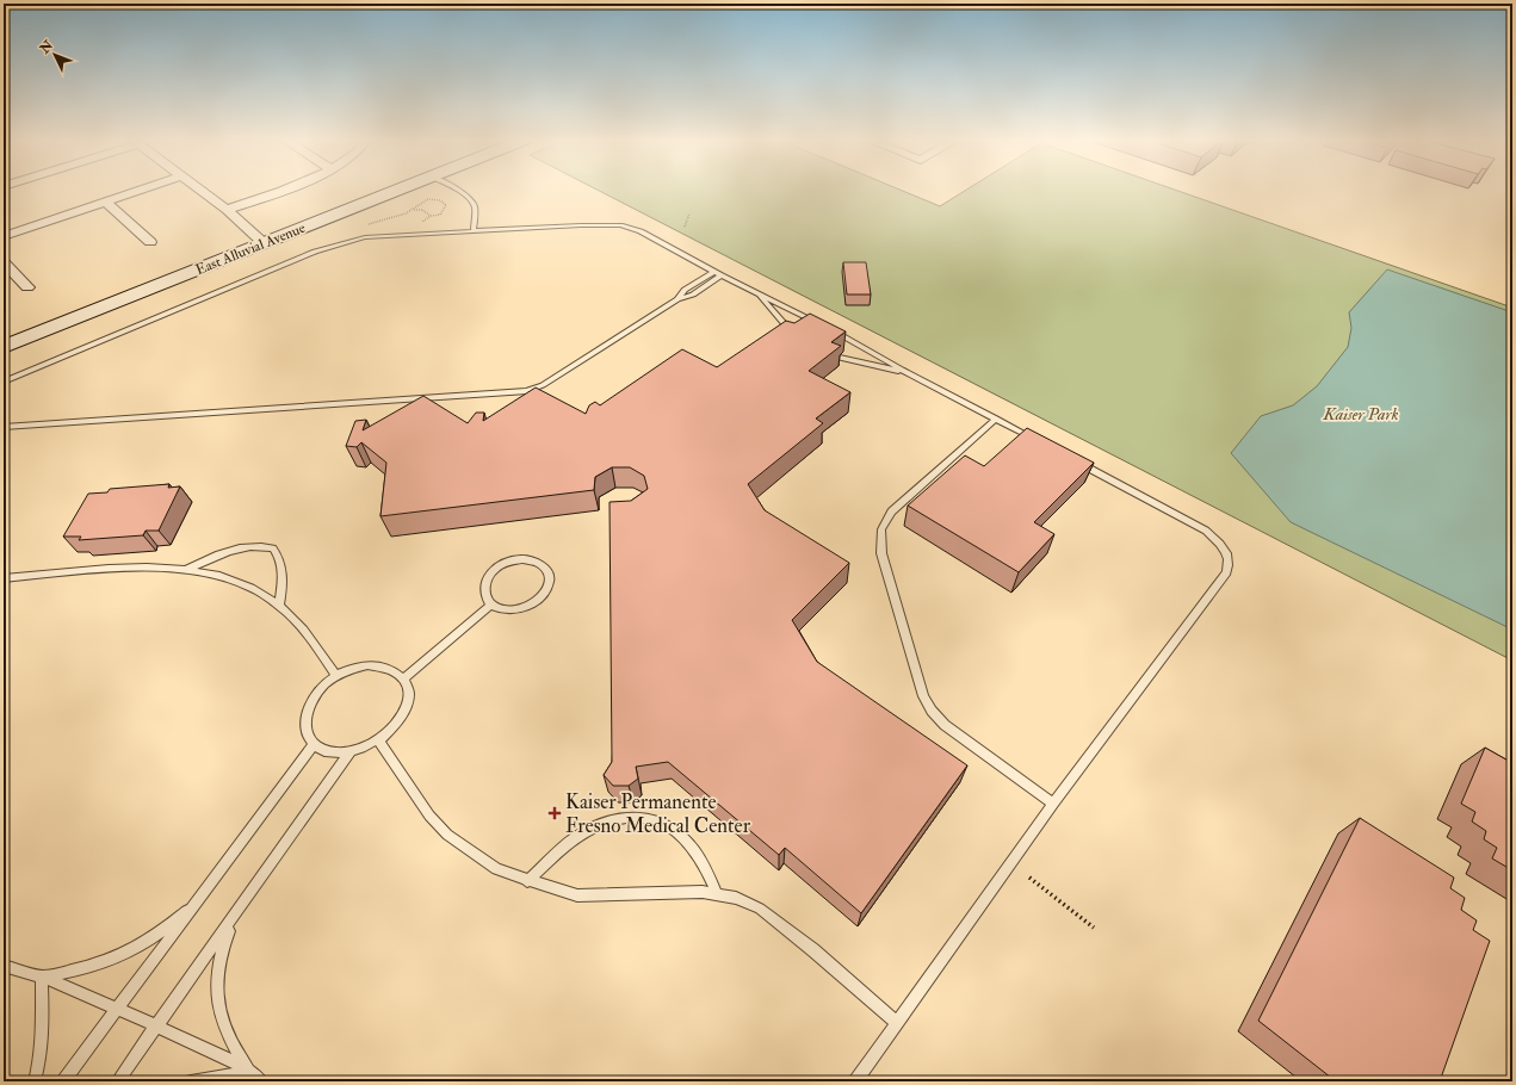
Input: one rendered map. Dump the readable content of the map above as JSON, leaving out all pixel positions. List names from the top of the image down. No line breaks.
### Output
{"streets":{"main road":["East Alluvial Avenue"]},"parks":["Kaiser Park"],"places":{"health":["Kaiser Permanente Fresno Medical Center"]},"north":"top left"}
